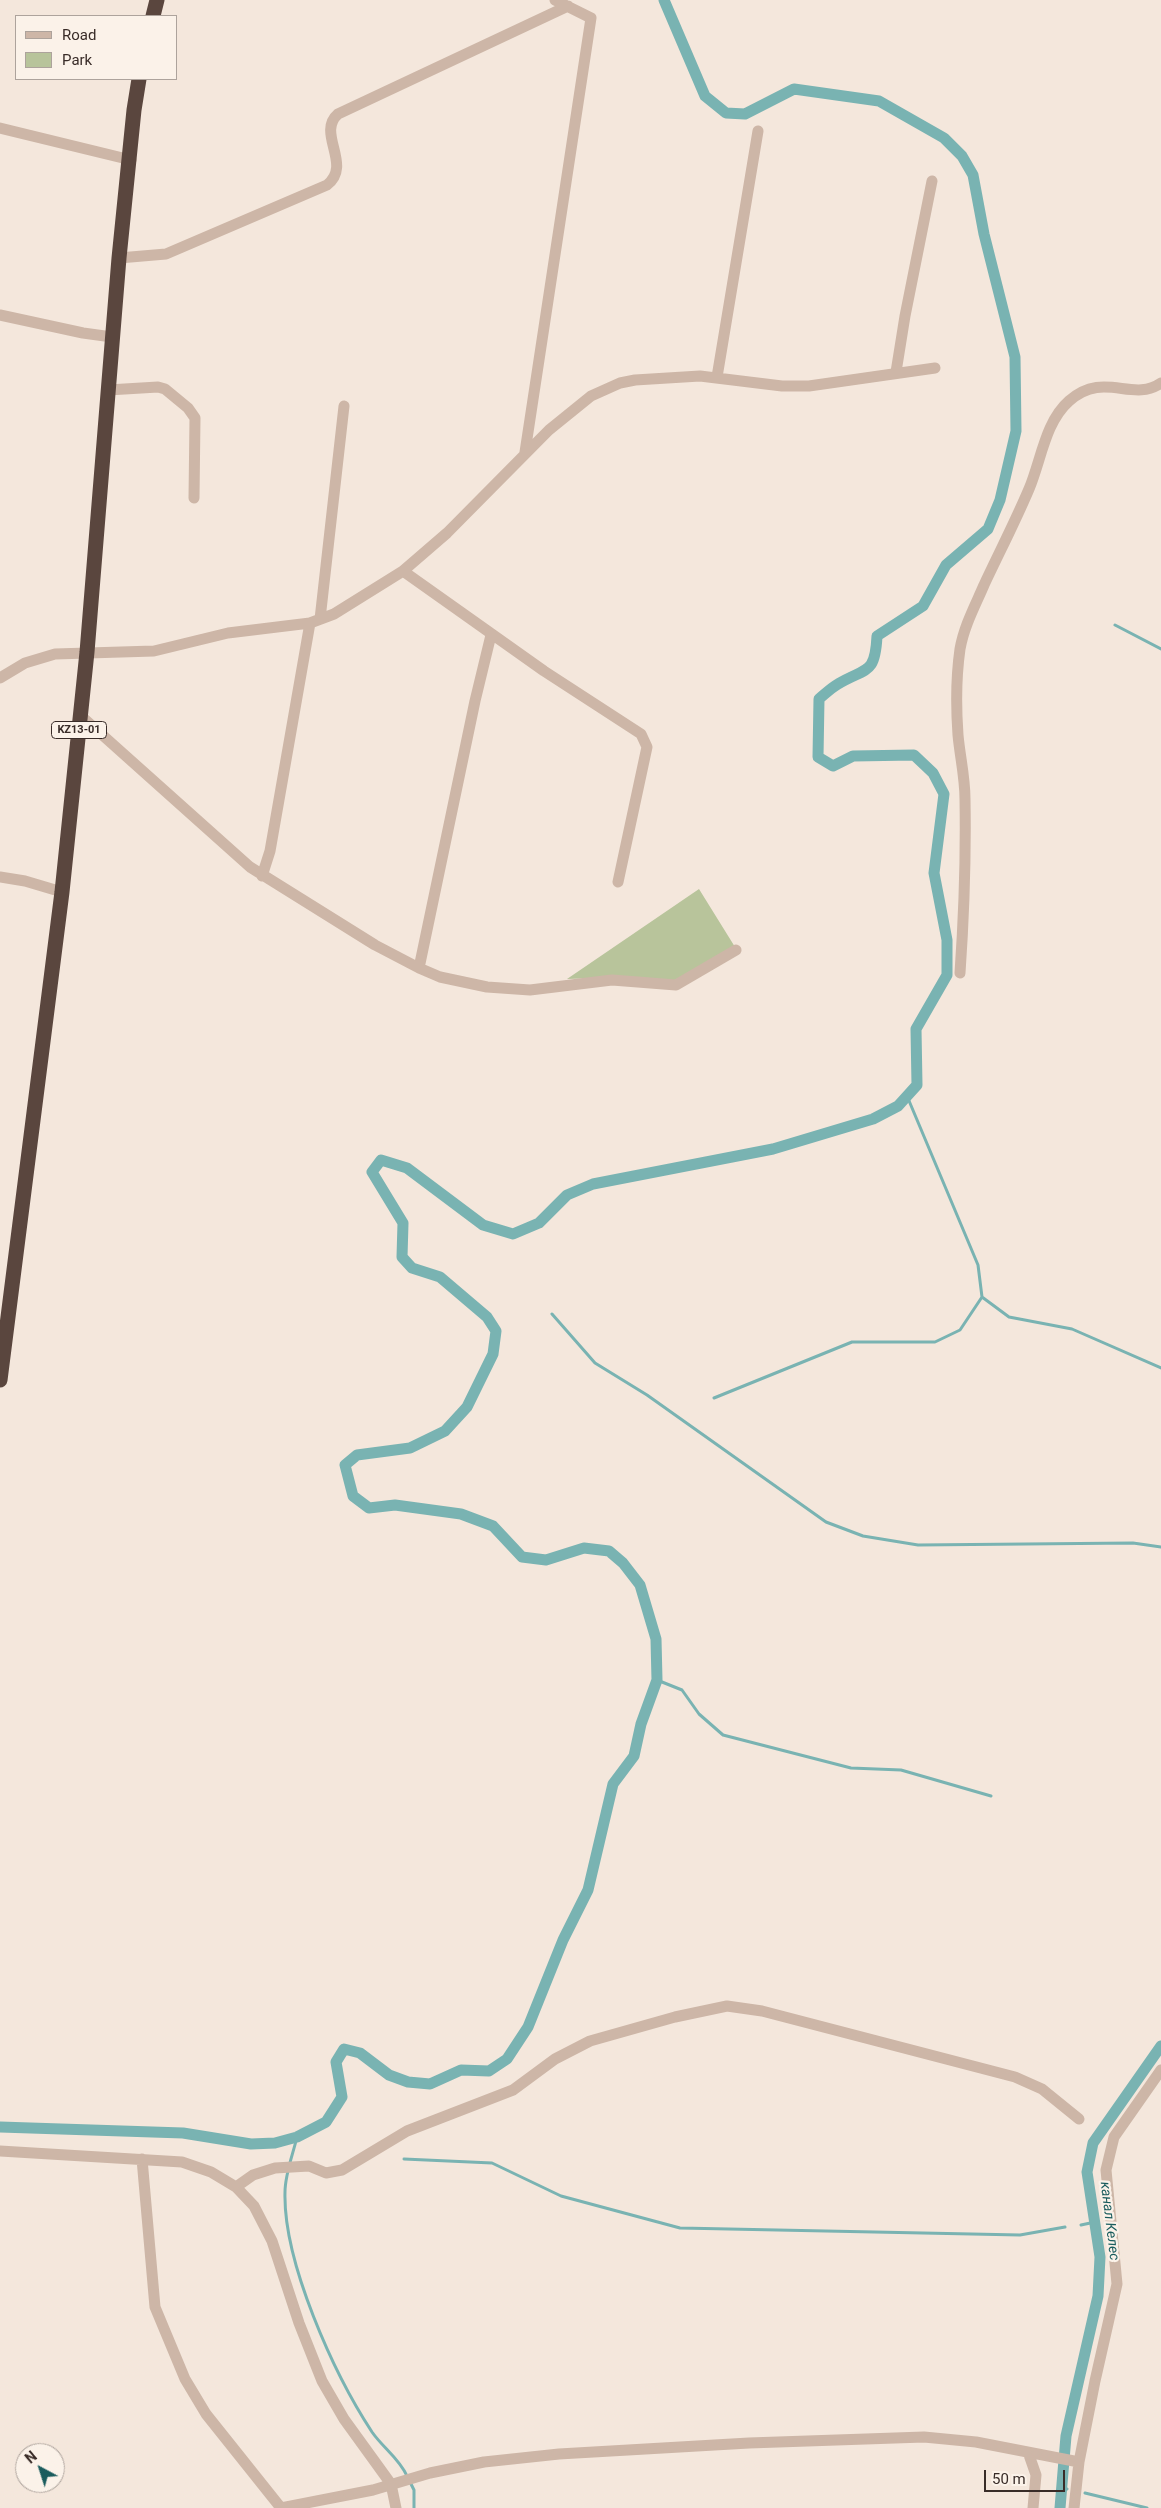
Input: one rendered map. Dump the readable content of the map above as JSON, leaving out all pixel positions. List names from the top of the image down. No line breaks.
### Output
{"streets":{"highway":["KZ13-01"]},"water":["канал Келес"],"legend":["Road","Park"],"scale_bar":"50 m","north":"top left"}
